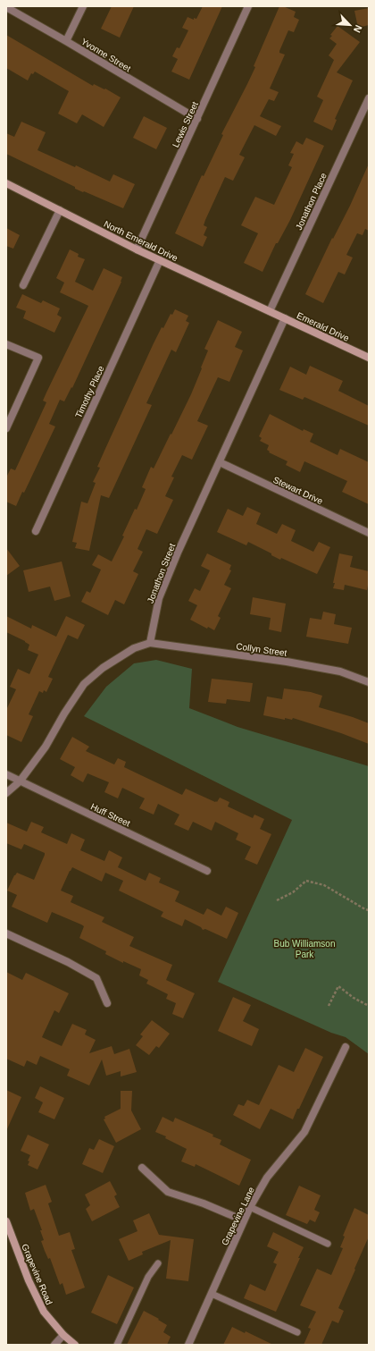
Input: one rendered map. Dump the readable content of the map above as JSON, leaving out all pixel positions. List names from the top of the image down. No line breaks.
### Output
{"streets":{"main road":["North Emerald Drive","Emerald Drive","Grapevine Road"],"street":["Yvonne Street","Lewis Street","Jonathon Place","Timothy Place","Stewart Drive","Jonathon Street","Collyn Street","Huff Street","Grapevine Lane"]},"crossings":[["Yvonne Street","Lewis Street"],["Lewis Street","North Emerald Drive"],["Jonathon Place","North Emerald Drive"],["Jonathon Place","Emerald Drive"],["North Emerald Drive","Emerald Drive"],["North Emerald Drive","Timothy Place"],["Emerald Drive","Jonathon Street"],["Stewart Drive","Jonathon Street"],["Jonathon Street","Collyn Street"]],"parks":["Bub Williamson Park"],"north":"bottom right"}
